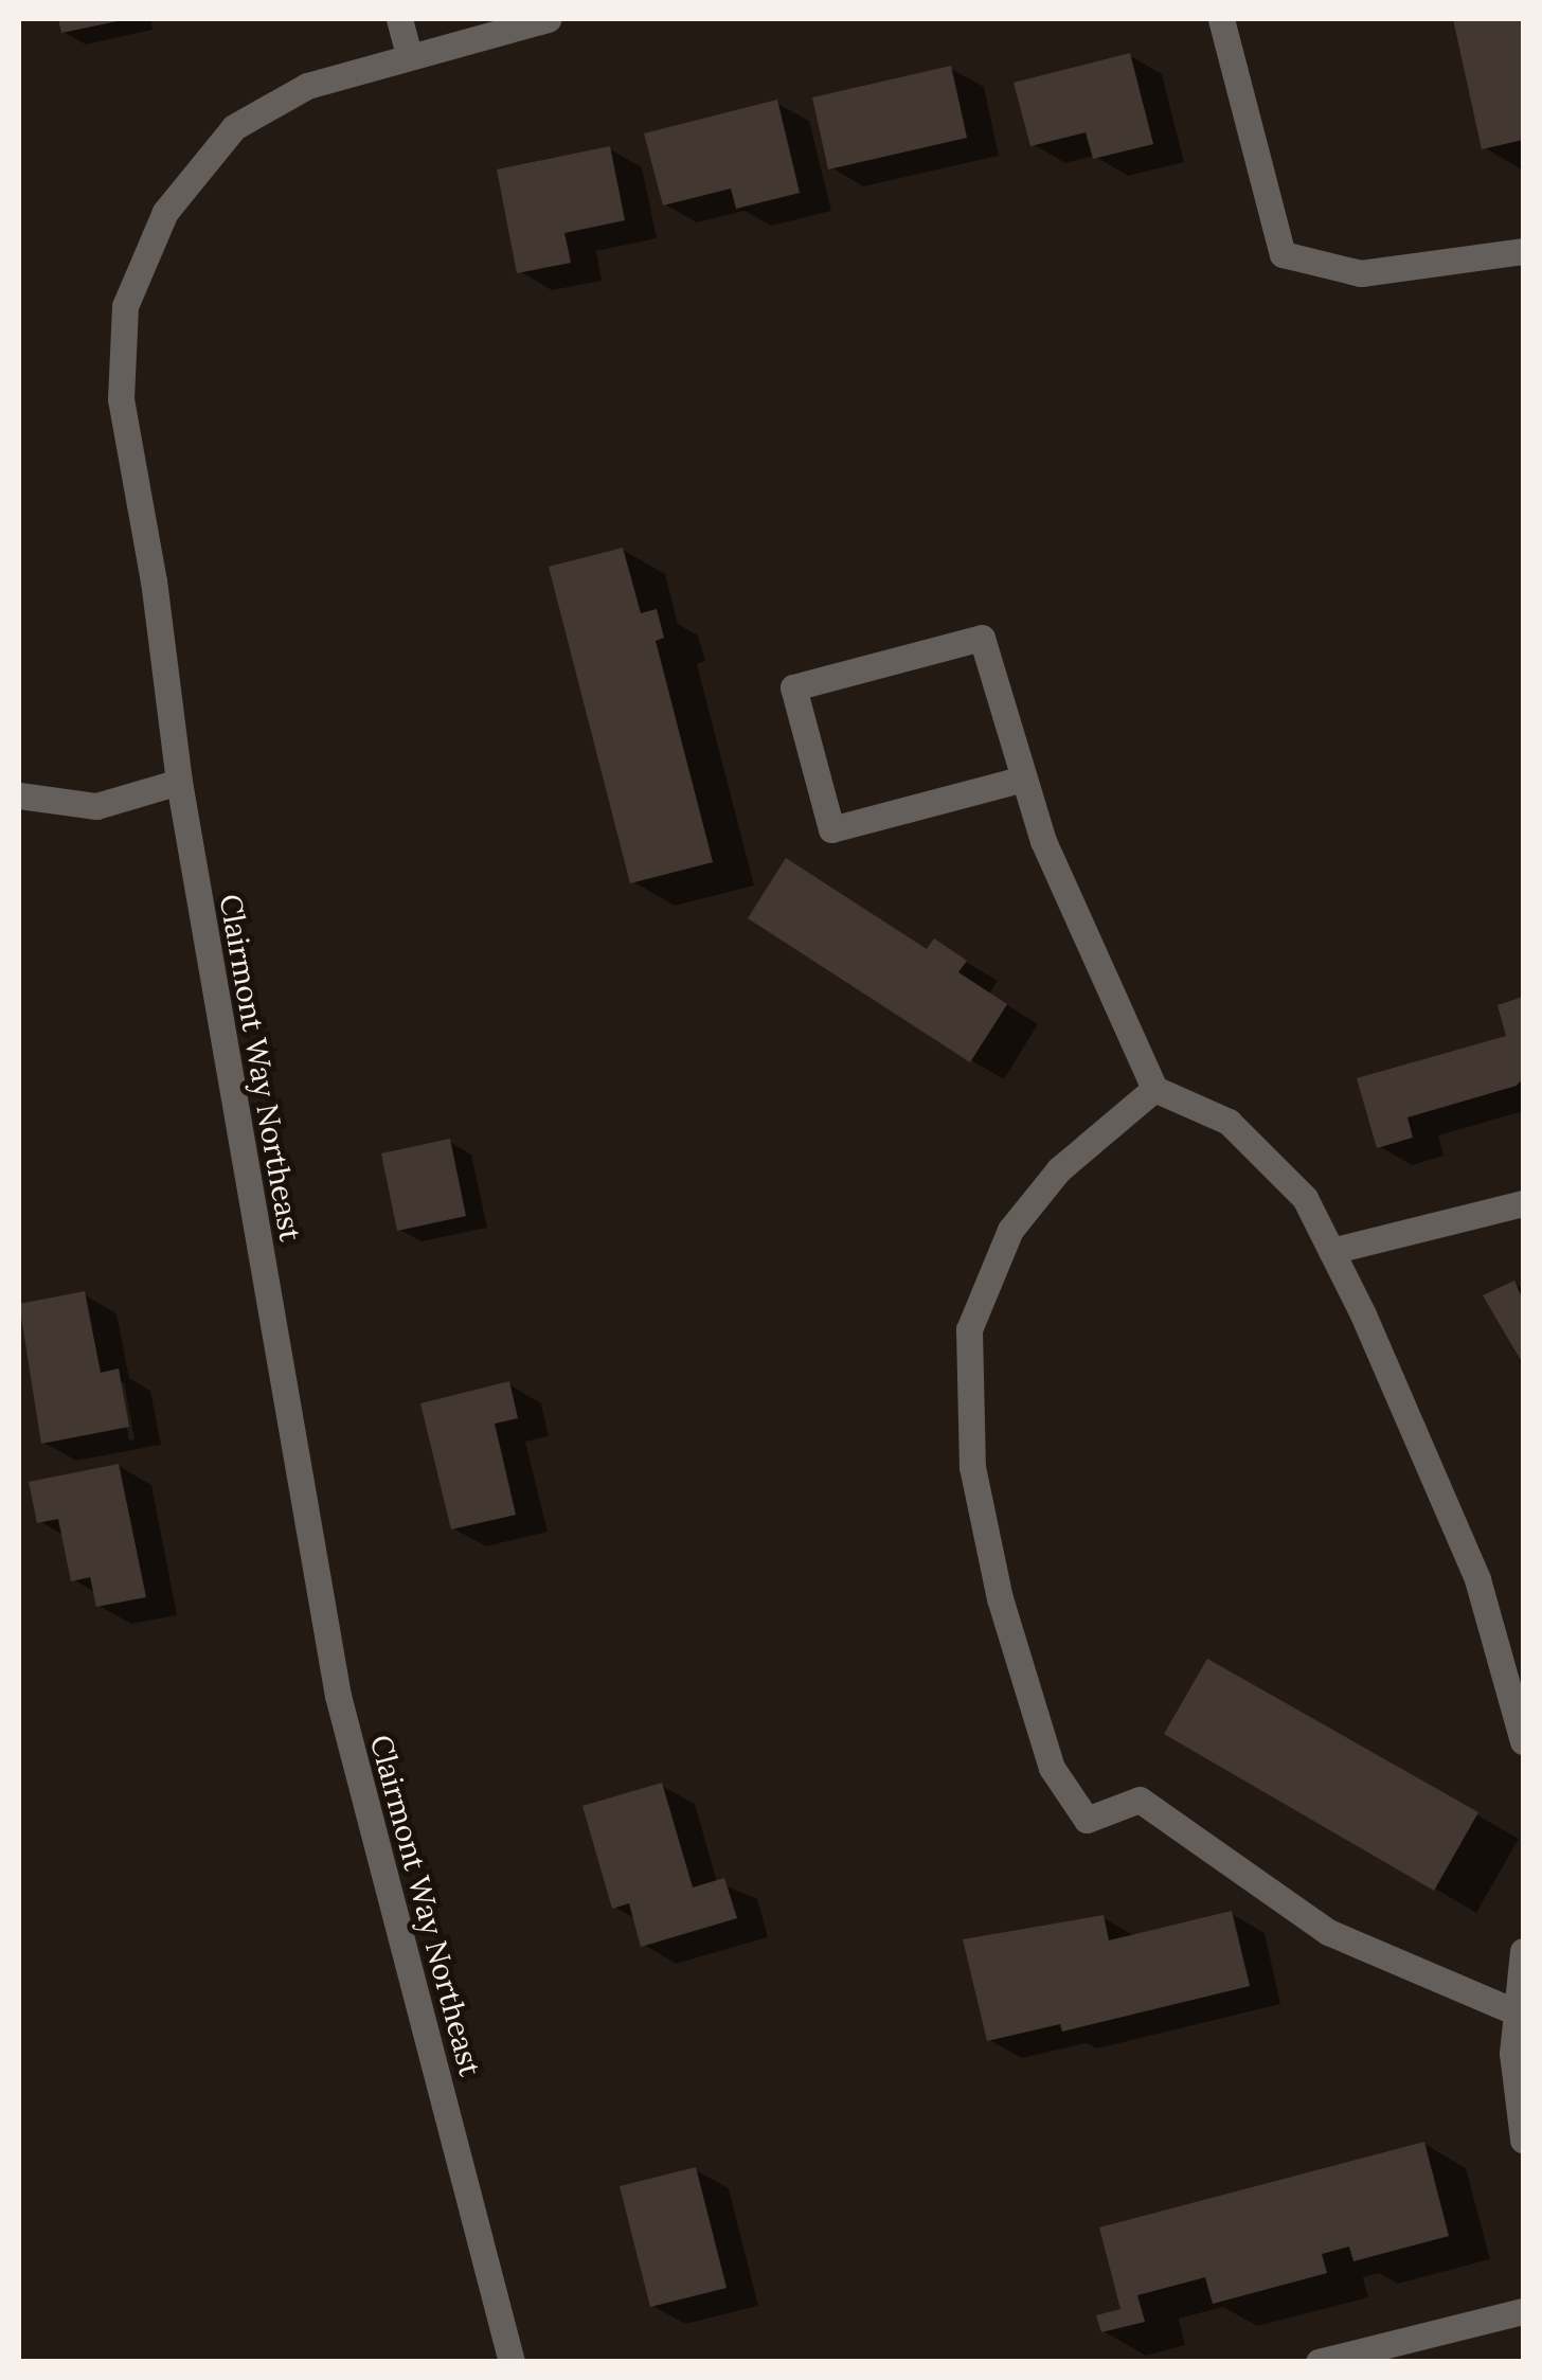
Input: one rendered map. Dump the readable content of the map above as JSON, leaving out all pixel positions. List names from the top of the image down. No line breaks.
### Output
{"streets":{"street":["Clairmont Way Northeast"]}}
